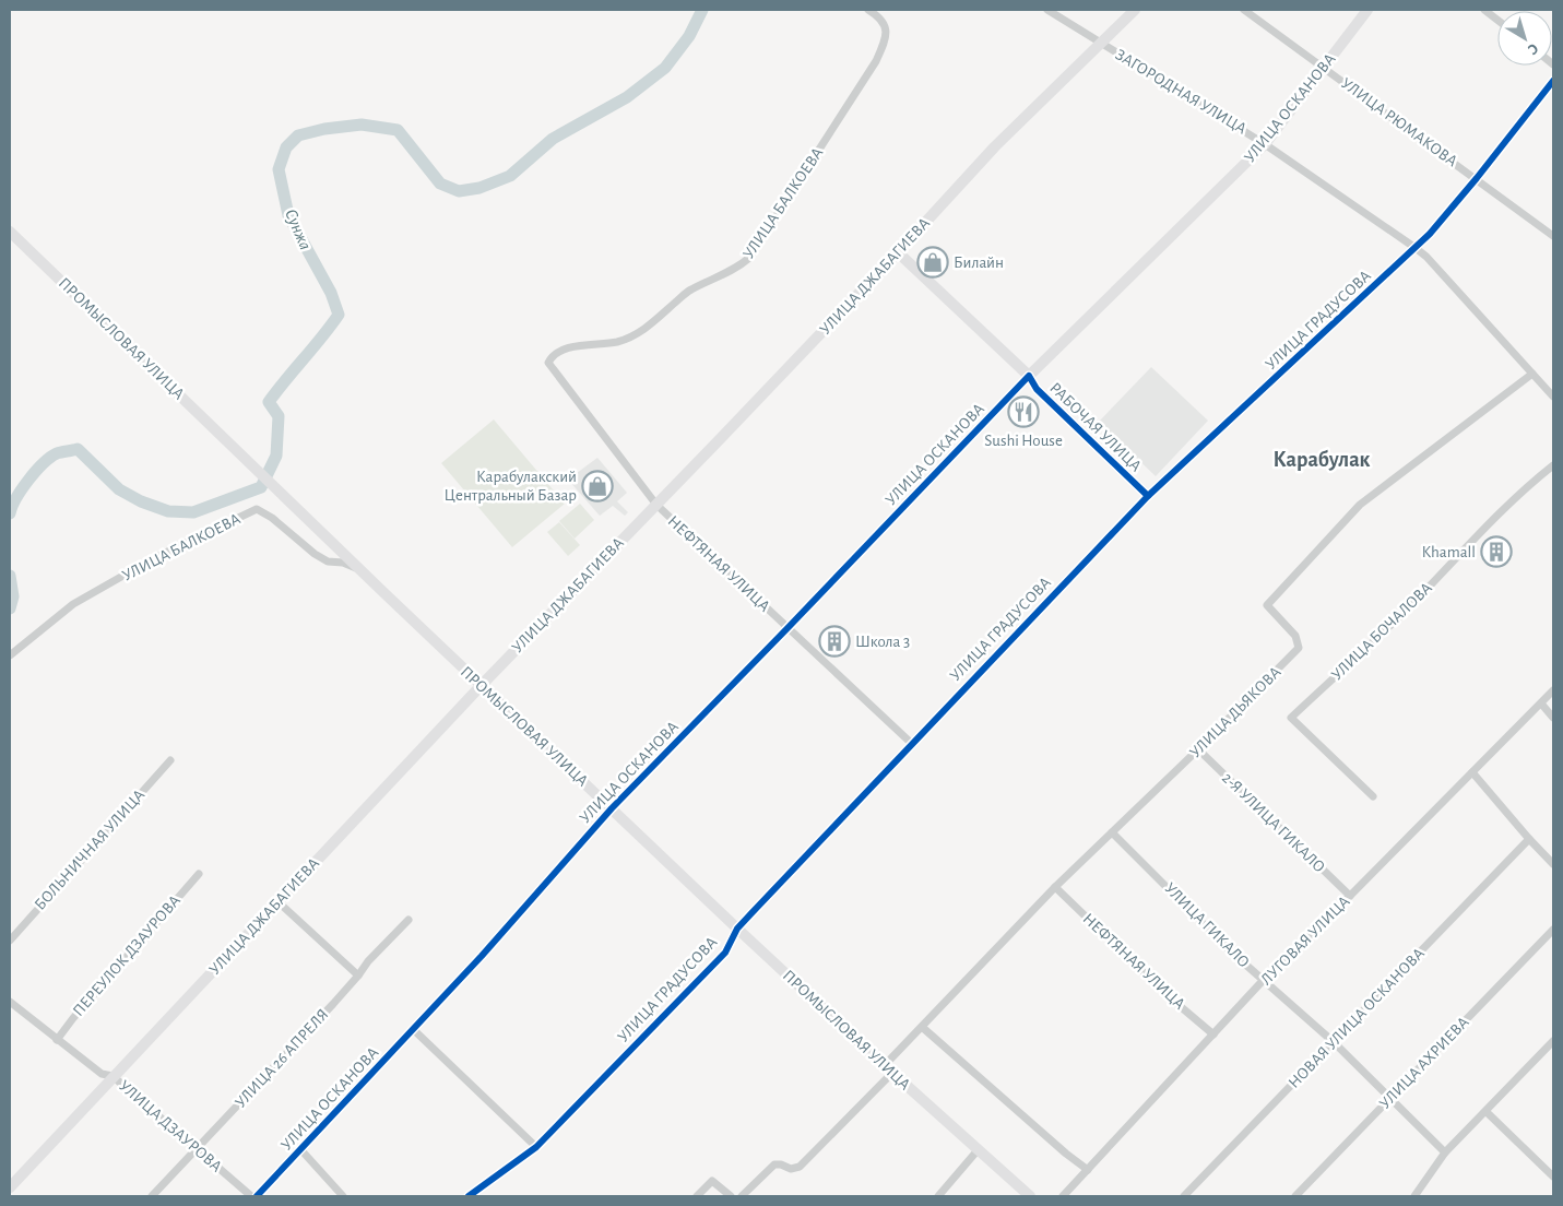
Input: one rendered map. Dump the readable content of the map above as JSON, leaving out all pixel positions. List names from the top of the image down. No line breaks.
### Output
{"streets":{"main road":["УЛИЦА ОСКАНОВА","УЛИЦА ДЖАБАГИЕВА","ПРОМЫСЛОВАЯ УЛИЦА","РАБОЧАЯ УЛИЦА"],"street":["ЗАГОРОДНАЯ УЛИЦА","УЛИЦА РЮМАКОВА","УЛИЦА БАЛКОЕВА","УЛИЦА ГРАДУСОВА","НЕФТЯНАЯ УЛИЦА","УЛИЦА БОЧАЛОВА","УЛИЦА ДЬЯКОВА","2-Я УЛИЦА ГИКАЛО","БОЛЬНИЧНАЯ УЛИЦА","УЛИЦА ГИКАЛО","ЛУГОВАЯ УЛИЦА","ПЕРЕУЛОК ДЗАУРОВА","НОВАЯ УЛИЦА ОСКАНОВА","УЛИЦА 26 АПРЕЛЯ","УЛИЦА АХРИЕВА","УЛИЦА ДЗАУРОВА"]},"crossings":[["ЗАГОРОДНАЯ УЛИЦА","УЛИЦА ОСКАНОВА"],["ЗАГОРОДНАЯ УЛИЦА","УЛИЦА ДЖАБАГИЕВА"],["ЗАГОРОДНАЯ УЛИЦА","УЛИЦА ГРАДУСОВА"],["ЗАГОРОДНАЯ УЛИЦА","УЛИЦА ДЬЯКОВА"],["УЛИЦА ОСКАНОВА","УЛИЦА РЮМАКОВА"],["УЛИЦА ОСКАНОВА","ПРОМЫСЛОВАЯ УЛИЦА"],["УЛИЦА ОСКАНОВА","РАБОЧАЯ УЛИЦА"],["УЛИЦА ОСКАНОВА","НЕФТЯНАЯ УЛИЦА"],["УЛИЦА РЮМАКОВА","УЛИЦА ГРАДУСОВА"],["УЛИЦА БАЛКОЕВА","ПРОМЫСЛОВАЯ УЛИЦА"],["УЛИЦА БАЛКОЕВА","НЕФТЯНАЯ УЛИЦА"],["УЛИЦА ДЖАБАГИЕВА","ПРОМЫСЛОВАЯ УЛИЦА"],["УЛИЦА ДЖАБАГИЕВА","РАБОЧАЯ УЛИЦА"],["УЛИЦА ДЖАБАГИЕВА","НЕФТЯНАЯ УЛИЦА"],["УЛИЦА ДЖАБАГИЕВА","УЛИЦА ДЗАУРОВА"],["УЛИЦА ГРАДУСОВА","ПРОМЫСЛОВАЯ УЛИЦА"],["УЛИЦА ГРАДУСОВА","РАБОЧАЯ УЛИЦА"],["УЛИЦА ГРАДУСОВА","НЕФТЯНАЯ УЛИЦА"],["ПРОМЫСЛОВАЯ УЛИЦА","УЛИЦА ДЬЯКОВА"],["НЕФТЯНАЯ УЛИЦА","УЛИЦА ДЬЯКОВА"],["НЕФТЯНАЯ УЛИЦА","ЛУГОВАЯ УЛИЦА"],["УЛИЦА ДЬЯКОВА","2-Я УЛИЦА ГИКАЛО"],["УЛИЦА ДЬЯКОВА","УЛИЦА ГИКАЛО"],["2-Я УЛИЦА ГИКАЛО","ЛУГОВАЯ УЛИЦА"],["УЛИЦА ГИКАЛО","ЛУГОВАЯ УЛИЦА"],["УЛИЦА ГИКАЛО","НОВАЯ УЛИЦА ОСКАНОВА"],["УЛИЦА ГИКАЛО","УЛИЦА АХРИЕВА"],["ПЕРЕУЛОК ДЗАУРОВА","УЛИЦА ДЗАУРОВА"],["УЛИЦА 26 АПРЕЛЯ","УЛИЦА ДЗАУРОВА"]],"districts":["Карабулак"],"water":["Сунжа"],"places":{"shop":["Билайн","Карабулакский Центральный Базар"],"restaurant":["Sushi House"],"building":["Khamall","Школа 3"]},"north":"bottom right"}
